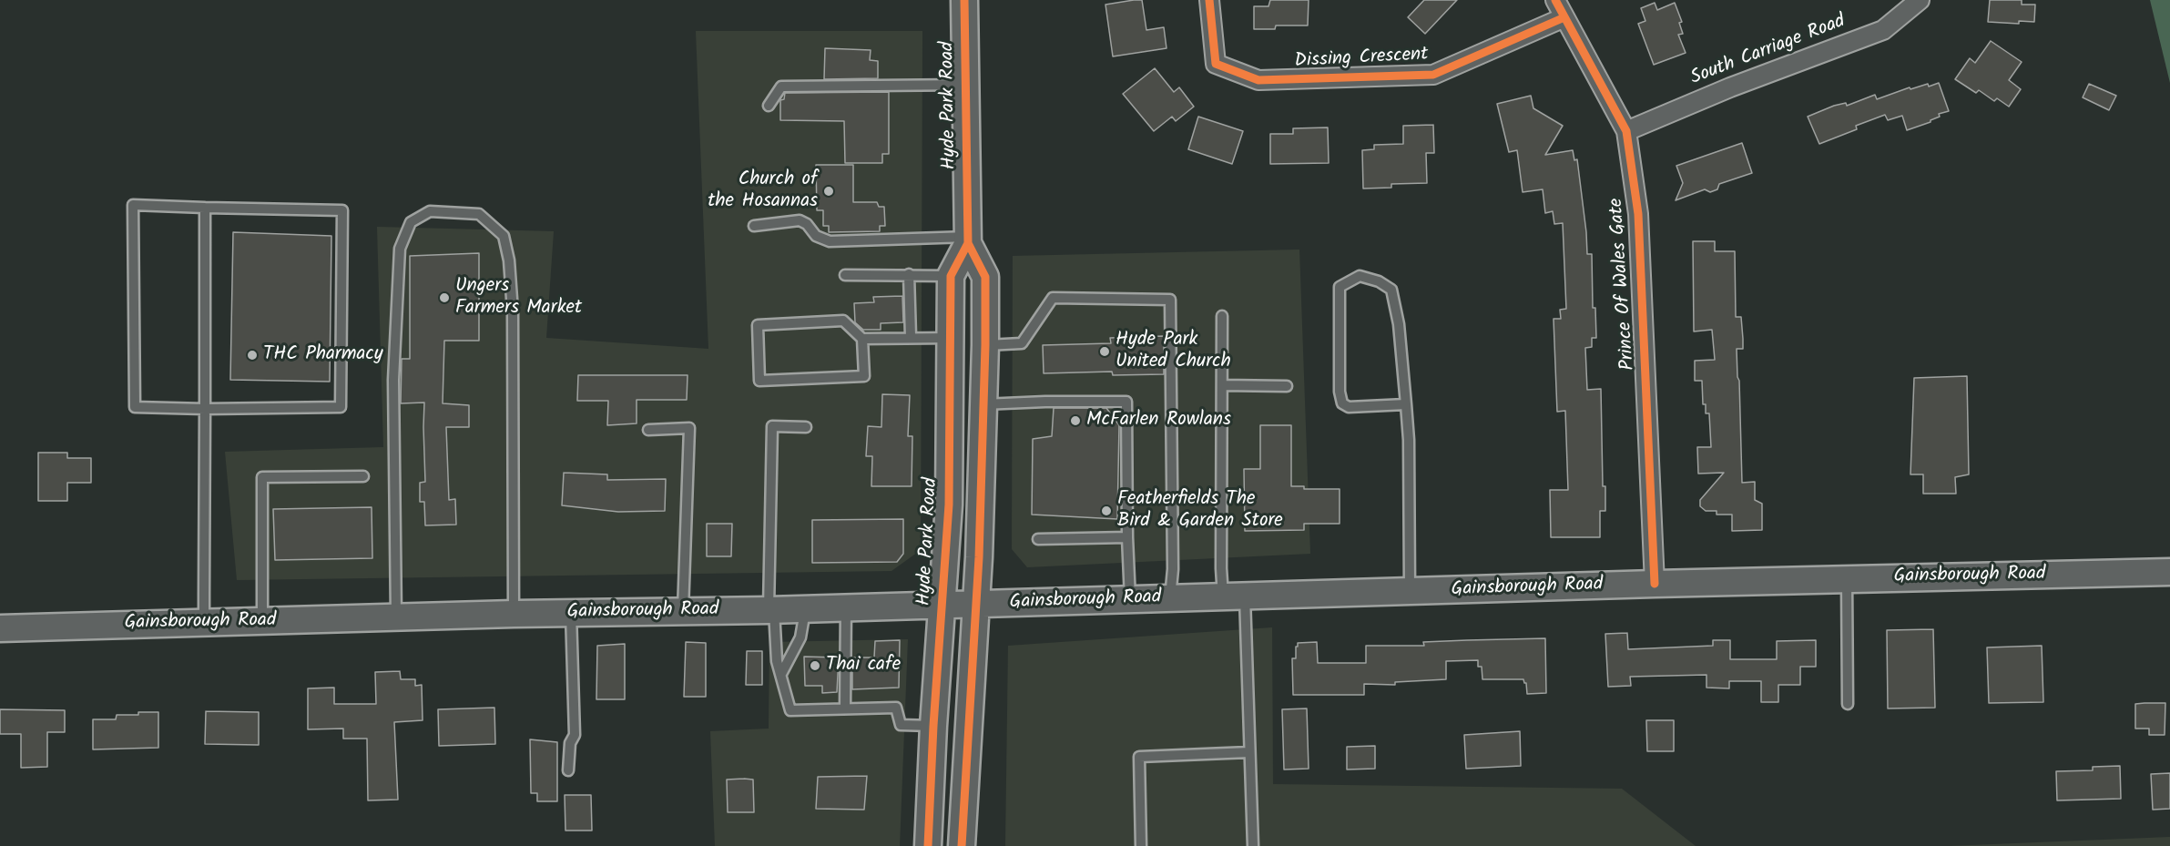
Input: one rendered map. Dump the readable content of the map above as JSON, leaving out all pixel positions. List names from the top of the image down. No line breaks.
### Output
{"streets":{"main road":["Hyde Park Road","Gainsborough Road"],"street":["South Carriage Road","Dissing Crescent","Prince Of Wales Gate"]},"crossings":[["South Carriage Road","Prince Of Wales Gate"],["Dissing Crescent","Prince Of Wales Gate"],["Hyde Park Road","Gainsborough Road"],["Prince Of Wales Gate","Gainsborough Road"]],"places":["Church of the Hosannas","Ungers Farmers Market","Hyde Park United Church","THC Pharmacy","McFarlen Rowlans","Featherfields The Bird & Garden Store","Thai cafe"]}
